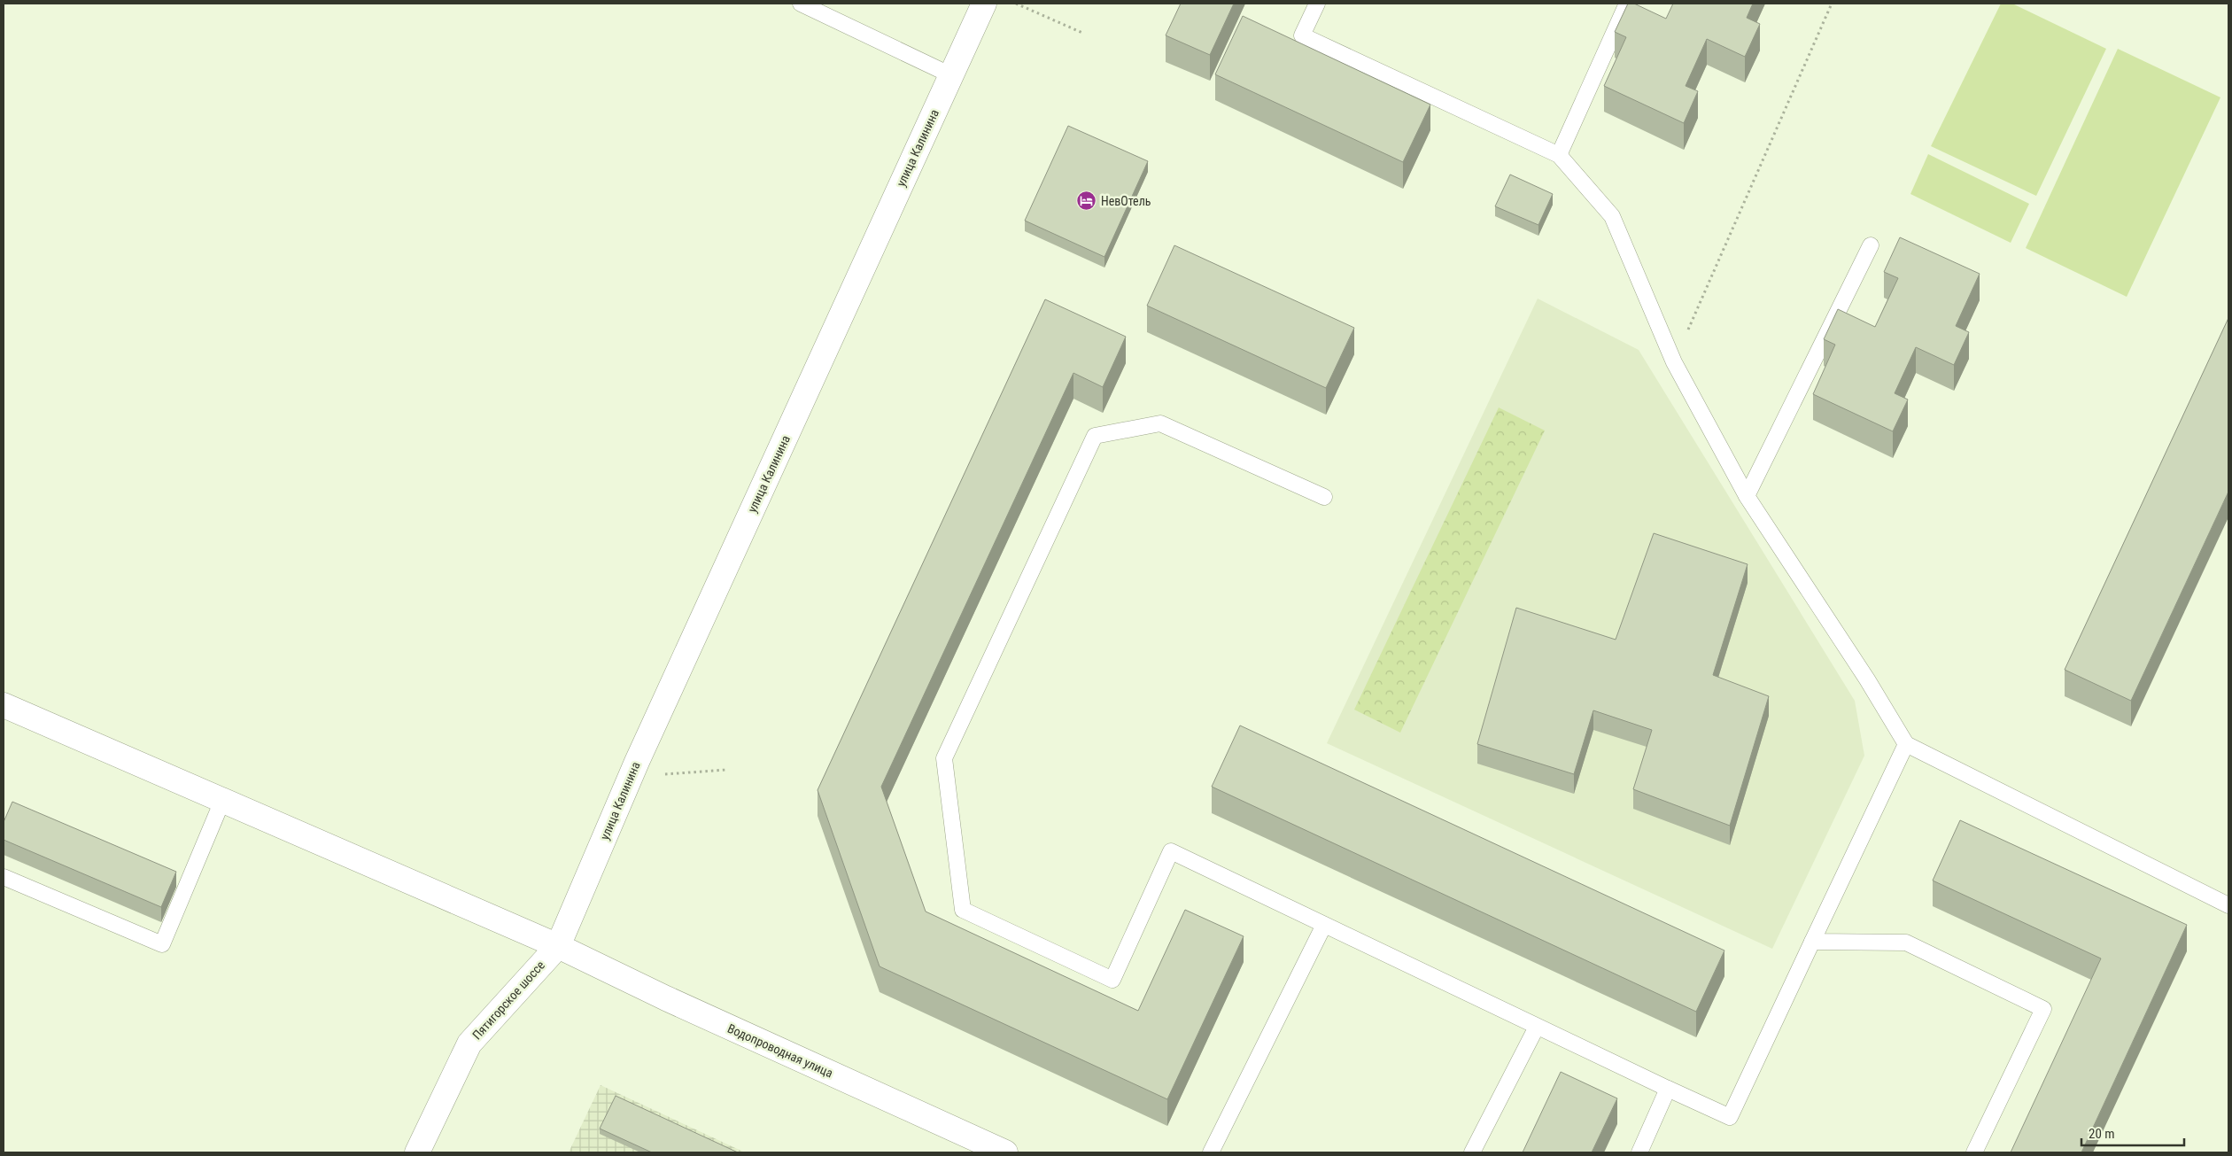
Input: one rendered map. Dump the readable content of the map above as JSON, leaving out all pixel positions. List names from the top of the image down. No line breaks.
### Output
{"streets":{"main road":["улица Калинина","Пятигорское шоссе","Водопроводная улица"]},"crossings":[["улица Калинина","Пятигорское шоссе"],["улица Калинина","Водопроводная улица"],["Пятигорское шоссе","Водопроводная улица"]],"places":{"hotel":["НевОтель"]},"scale_bar":"20 m"}
